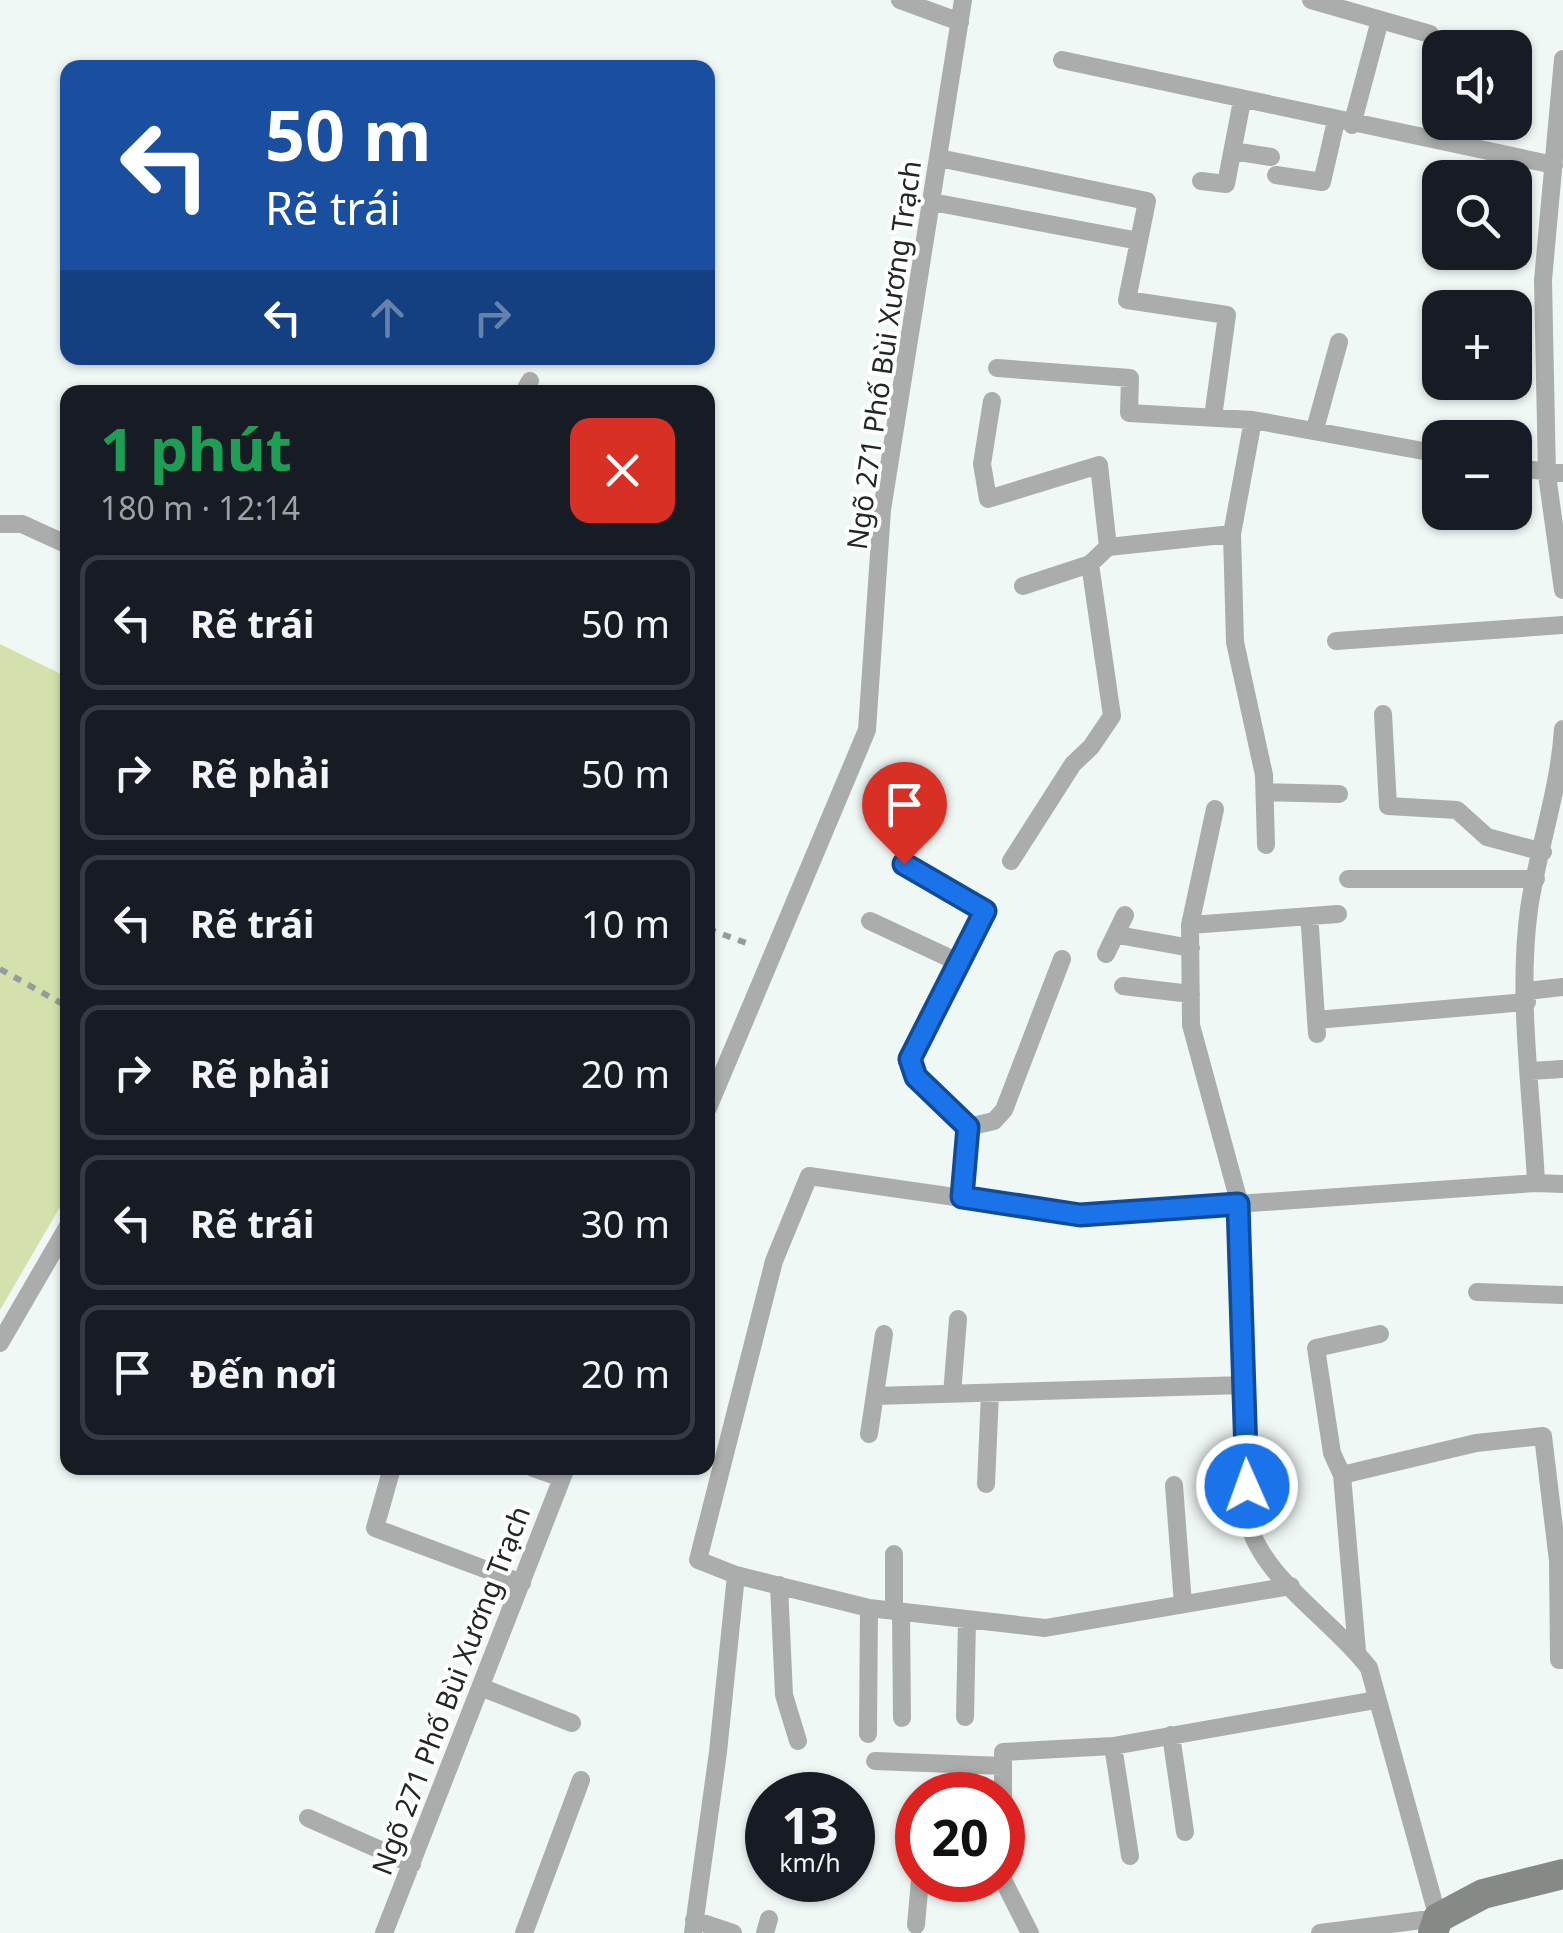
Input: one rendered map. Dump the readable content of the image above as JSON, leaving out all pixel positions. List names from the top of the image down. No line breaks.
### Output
{"streets":{"lane":["Ngõ 271 Phố Bùi Xương Trạch"]},"page":{"map_buttons":["+","−"],"turn":["50 m","Rẽ trái"],"heading":["1 phút","180 m · 12:14"],"list":[{"name":"Rẽ trái","value":"50 m"},{"name":"Rẽ phải","value":"50 m"},{"name":"Rẽ trái","value":"10 m"},{"name":"Rẽ phải","value":"20 m"},{"name":"Rẽ trái","value":"30 m"},{"name":"Đến nơi","value":"20 m"}],"speed":"13 km/h","limit":"20"}}
